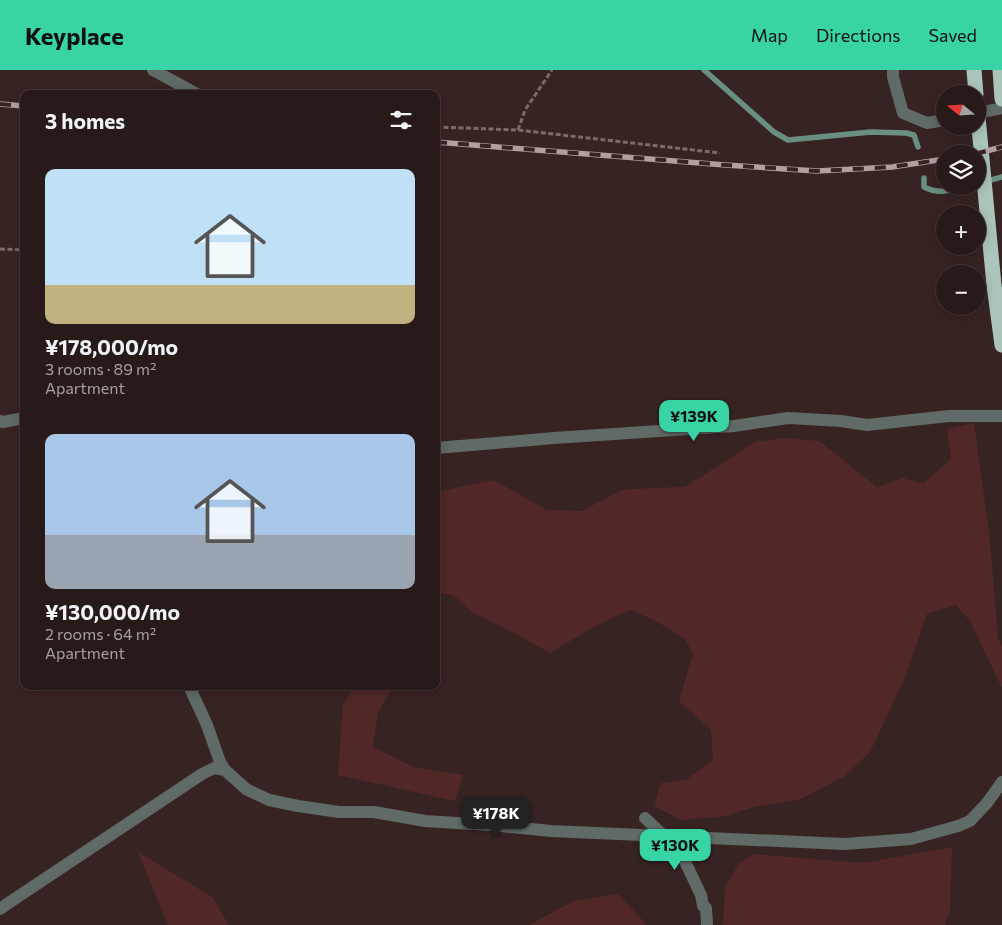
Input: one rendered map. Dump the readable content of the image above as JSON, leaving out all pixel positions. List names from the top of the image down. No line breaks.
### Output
{"north":"left","page":{"header":"Keyplace","nav":["Map","Directions","Saved"],"map_buttons":["+","−"],"heading":"3 homes","list":[{"name":"¥178,000/mo","note":"3 rooms · 89 m² · Apartment"},{"name":"¥130,000/mo","note":"2 rooms · 64 m² · Apartment"}],"price":["¥139K","¥178K","¥130K"]}}
